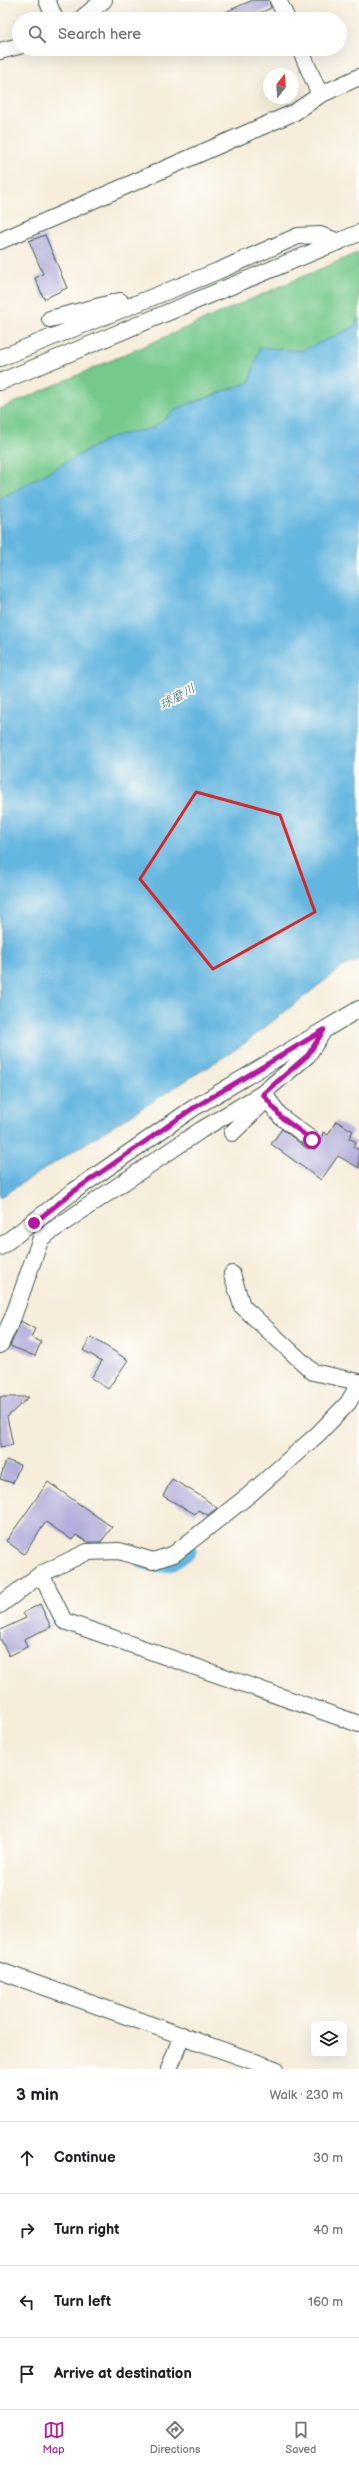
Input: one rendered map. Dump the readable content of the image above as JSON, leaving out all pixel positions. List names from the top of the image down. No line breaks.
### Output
{"water":["球磨川"],"north":"top","page":{"search":"Search here","heading":["3 min","Walk · 230 m"],"list":[["Continue","30 m"],["Turn right","40 m"],["Turn left","160 m"],"Arrive at destination"],"nav":["Map","Directions","Saved"]}}
